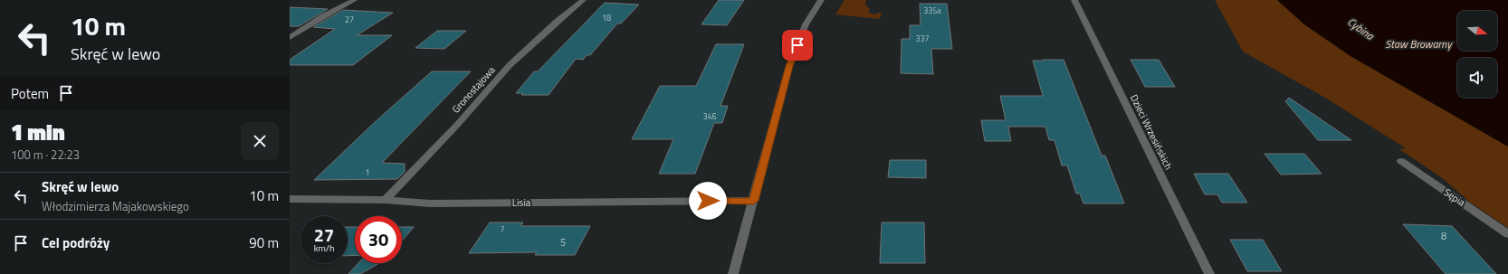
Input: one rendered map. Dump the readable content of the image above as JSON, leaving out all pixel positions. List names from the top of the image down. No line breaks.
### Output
{"streets":{"street":["Gronostajowa","Dzieci Wrzesińskich","Sępia","Lisia"]},"crossings":[["Gronostajowa","Lisia"]],"water":["Cybina","Staw Browarny"],"house_numbers":["335a","18","27","337","346","1","7","8","5"],"north":"right","page":{"turn":["10 m","Skręć w lewo"],"then":"Potem","heading":["1 min","100 m · 22:23"],"list":[{"name":"Skręć w lewo","note":"Włodzimierza Majakowskiego","value":"10 m"},{"name":"Cel podróży","value":"90 m"}],"speed":"27 km/h","limit":"30"}}
